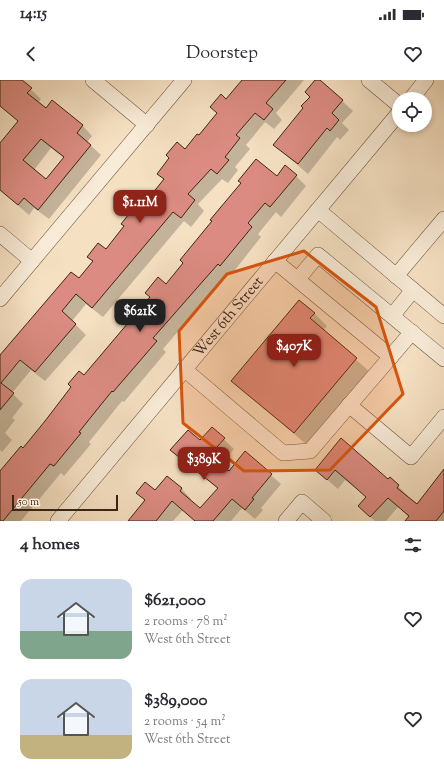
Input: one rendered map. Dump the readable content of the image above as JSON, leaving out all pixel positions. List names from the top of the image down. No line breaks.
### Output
{"streets":{"street":["West 6th Street"]},"scale_bar":"50 m","page":{"status":"14:15","header":"Doorstep","price":["$1.11M","$621K","$407K","$389K"],"scale":"50 m","heading":"4 homes","list":[{"name":"$621,000","note":"2 rooms · 78 m² · West 6th Street"},{"name":"$389,000","note":"2 rooms · 54 m² · West 6th Street"}]}}
